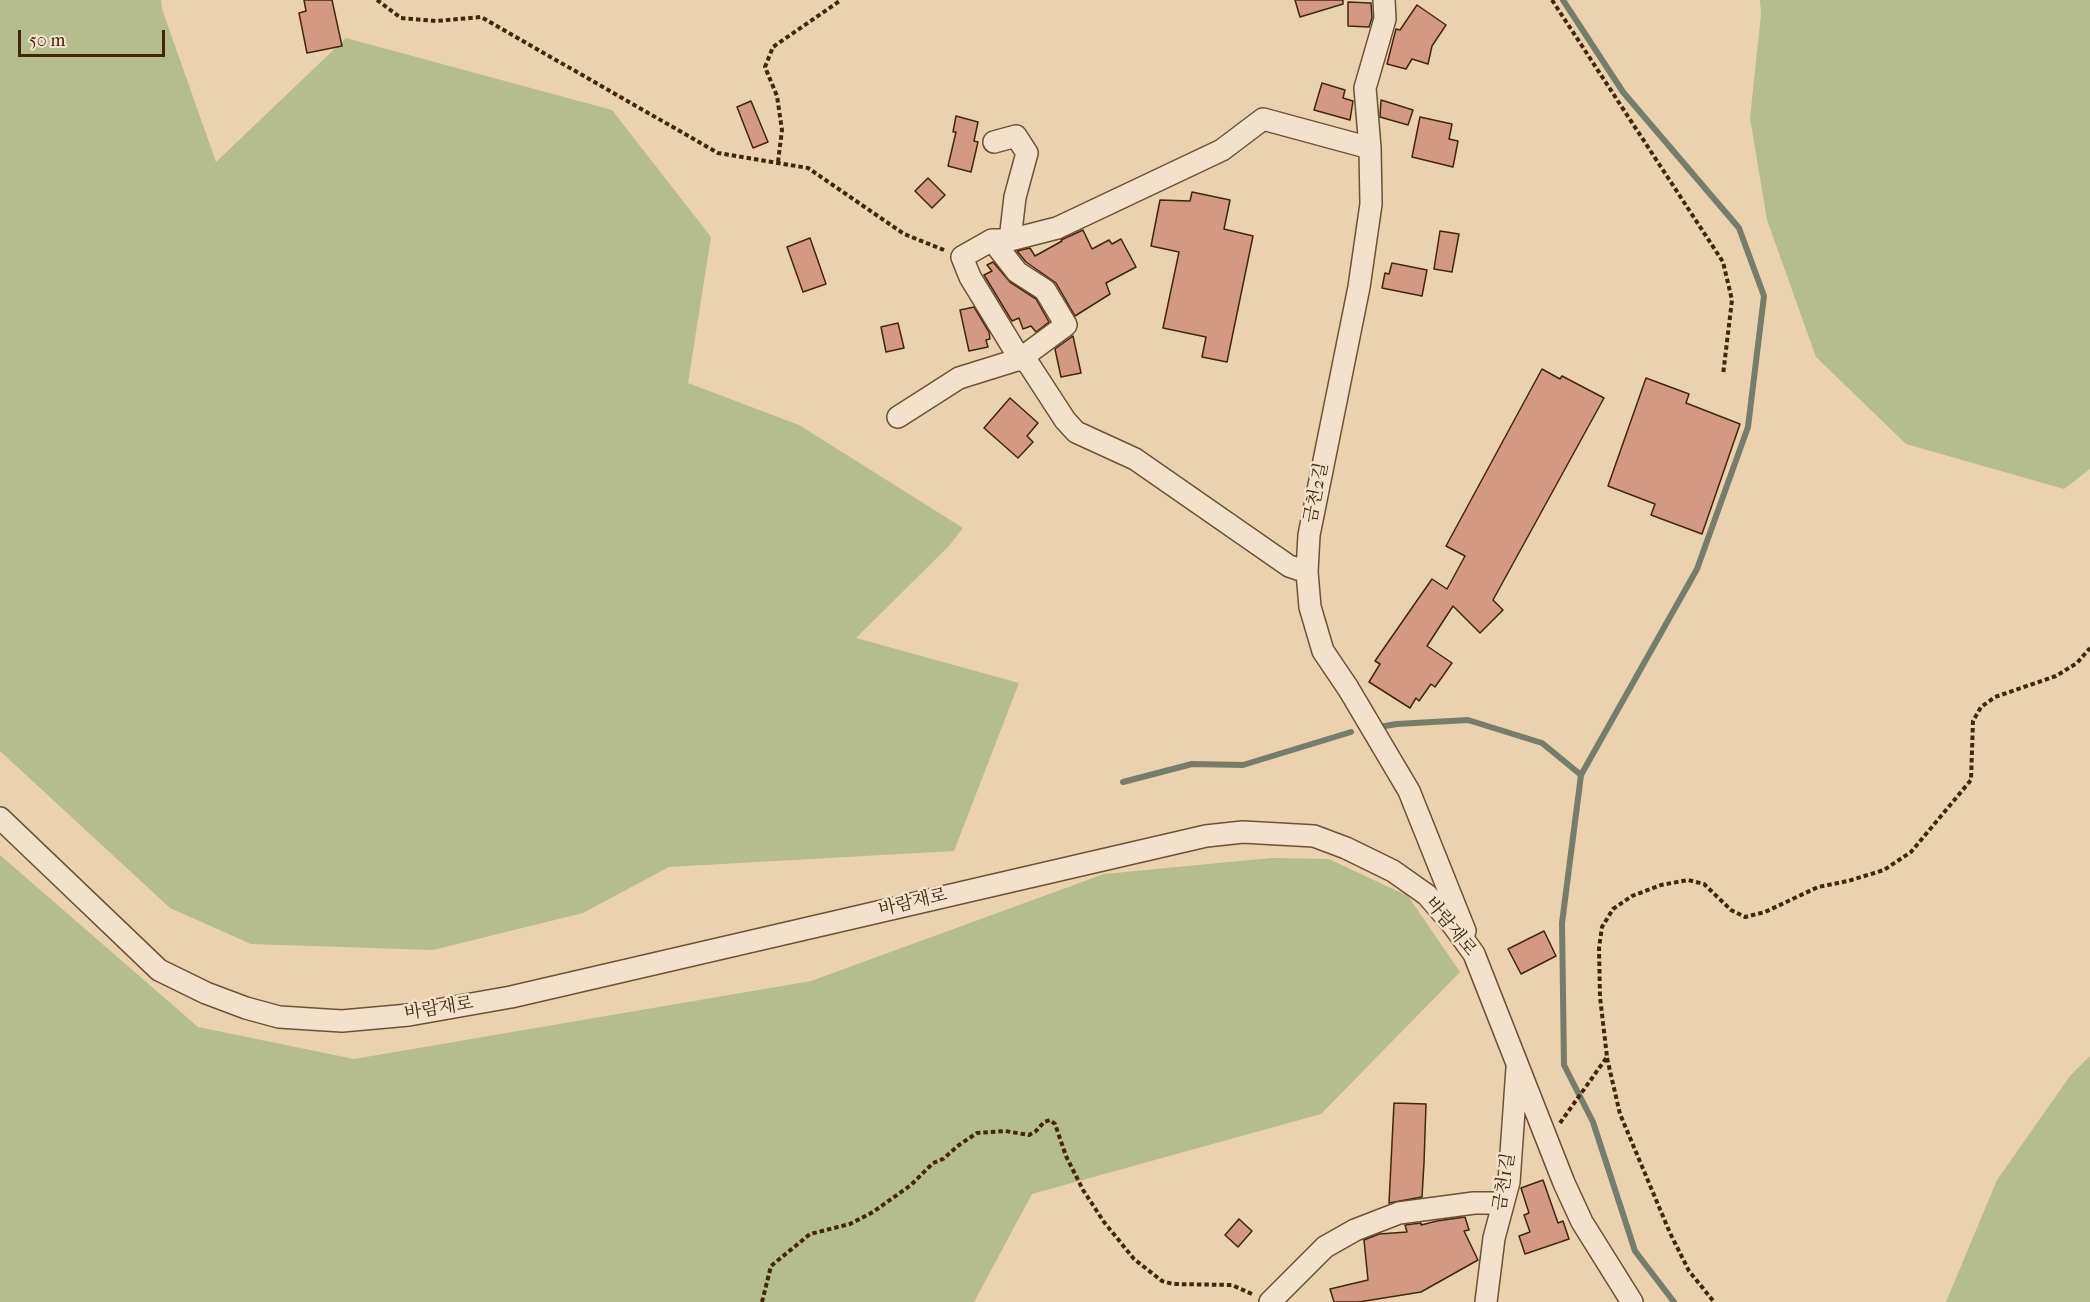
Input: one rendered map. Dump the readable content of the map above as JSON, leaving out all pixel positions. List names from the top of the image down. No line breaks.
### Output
{"streets":{"street":["금천2길","바람재로","금천1길"]},"crossings":[["금천2길","바람재로"],["바람재로","금천1길"]],"scale_bar":"50 m"}
